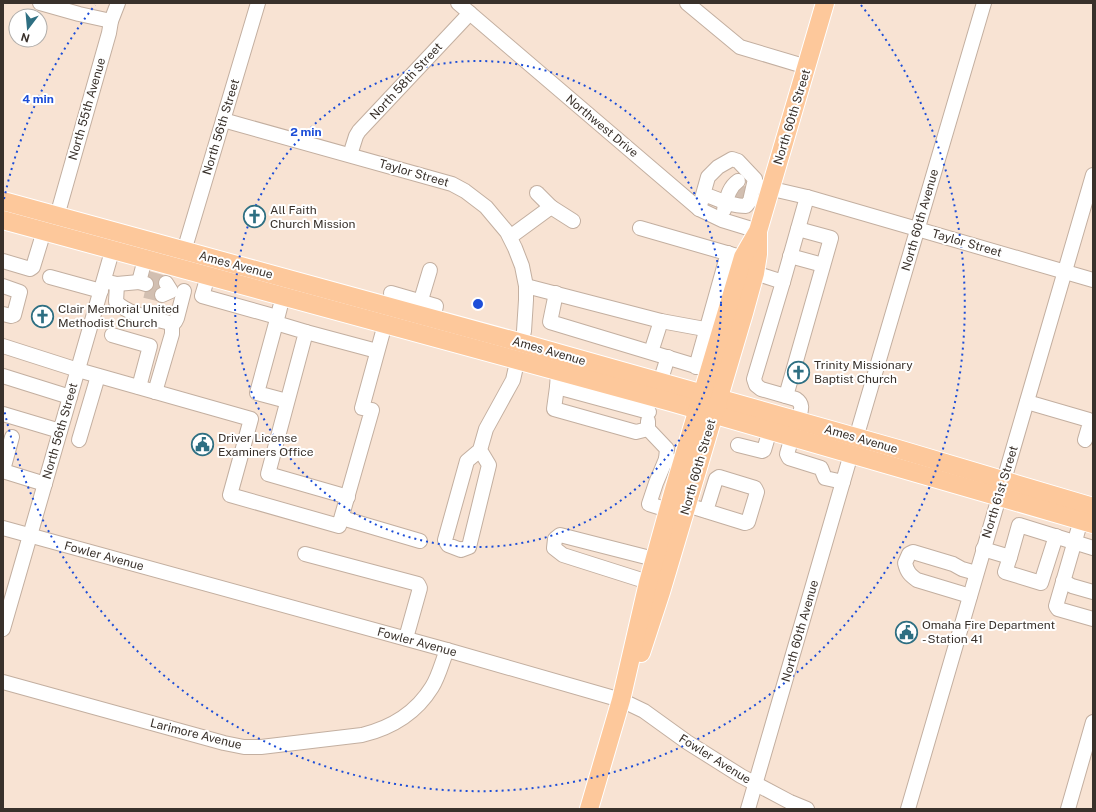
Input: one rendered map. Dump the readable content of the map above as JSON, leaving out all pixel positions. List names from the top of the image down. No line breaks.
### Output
{"streets":{"main road":["North 60th Street","Ames Avenue"],"street":["North 58th Street","North 55th Avenue","Northwest Drive","North 56th Street","Taylor Street","North 60th Avenue","North 61st Street","Fowler Avenue","Larimore Avenue"]},"crossings":[["North 58th Street","Northwest Drive"],["North 58th Street","Taylor Street"],["North 55th Avenue","Ames Avenue"],["North 60th Street","Northwest Drive"],["North 60th Street","Taylor Street"],["North 60th Street","Ames Avenue"],["North 60th Street","Fowler Avenue"],["North 56th Street","Taylor Street"],["North 56th Street","Ames Avenue"],["North 56th Street","Fowler Avenue"],["Taylor Street","North 60th Avenue"],["Taylor Street","Ames Avenue"],["Taylor Street","North 61st Street"],["North 60th Avenue","Ames Avenue"],["North 60th Avenue","Fowler Avenue"],["Ames Avenue","North 61st Street"],["Fowler Avenue","Larimore Avenue"]],"places":{"church":["All Faith Church Mission","Clair Memorial United Methodist Church","Trinity Missionary Baptist Church"],"public building":["Driver License Examiners Office","Omaha Fire Department - Station 41"]},"north":"bottom","rings":["4 min","2 min"]}
